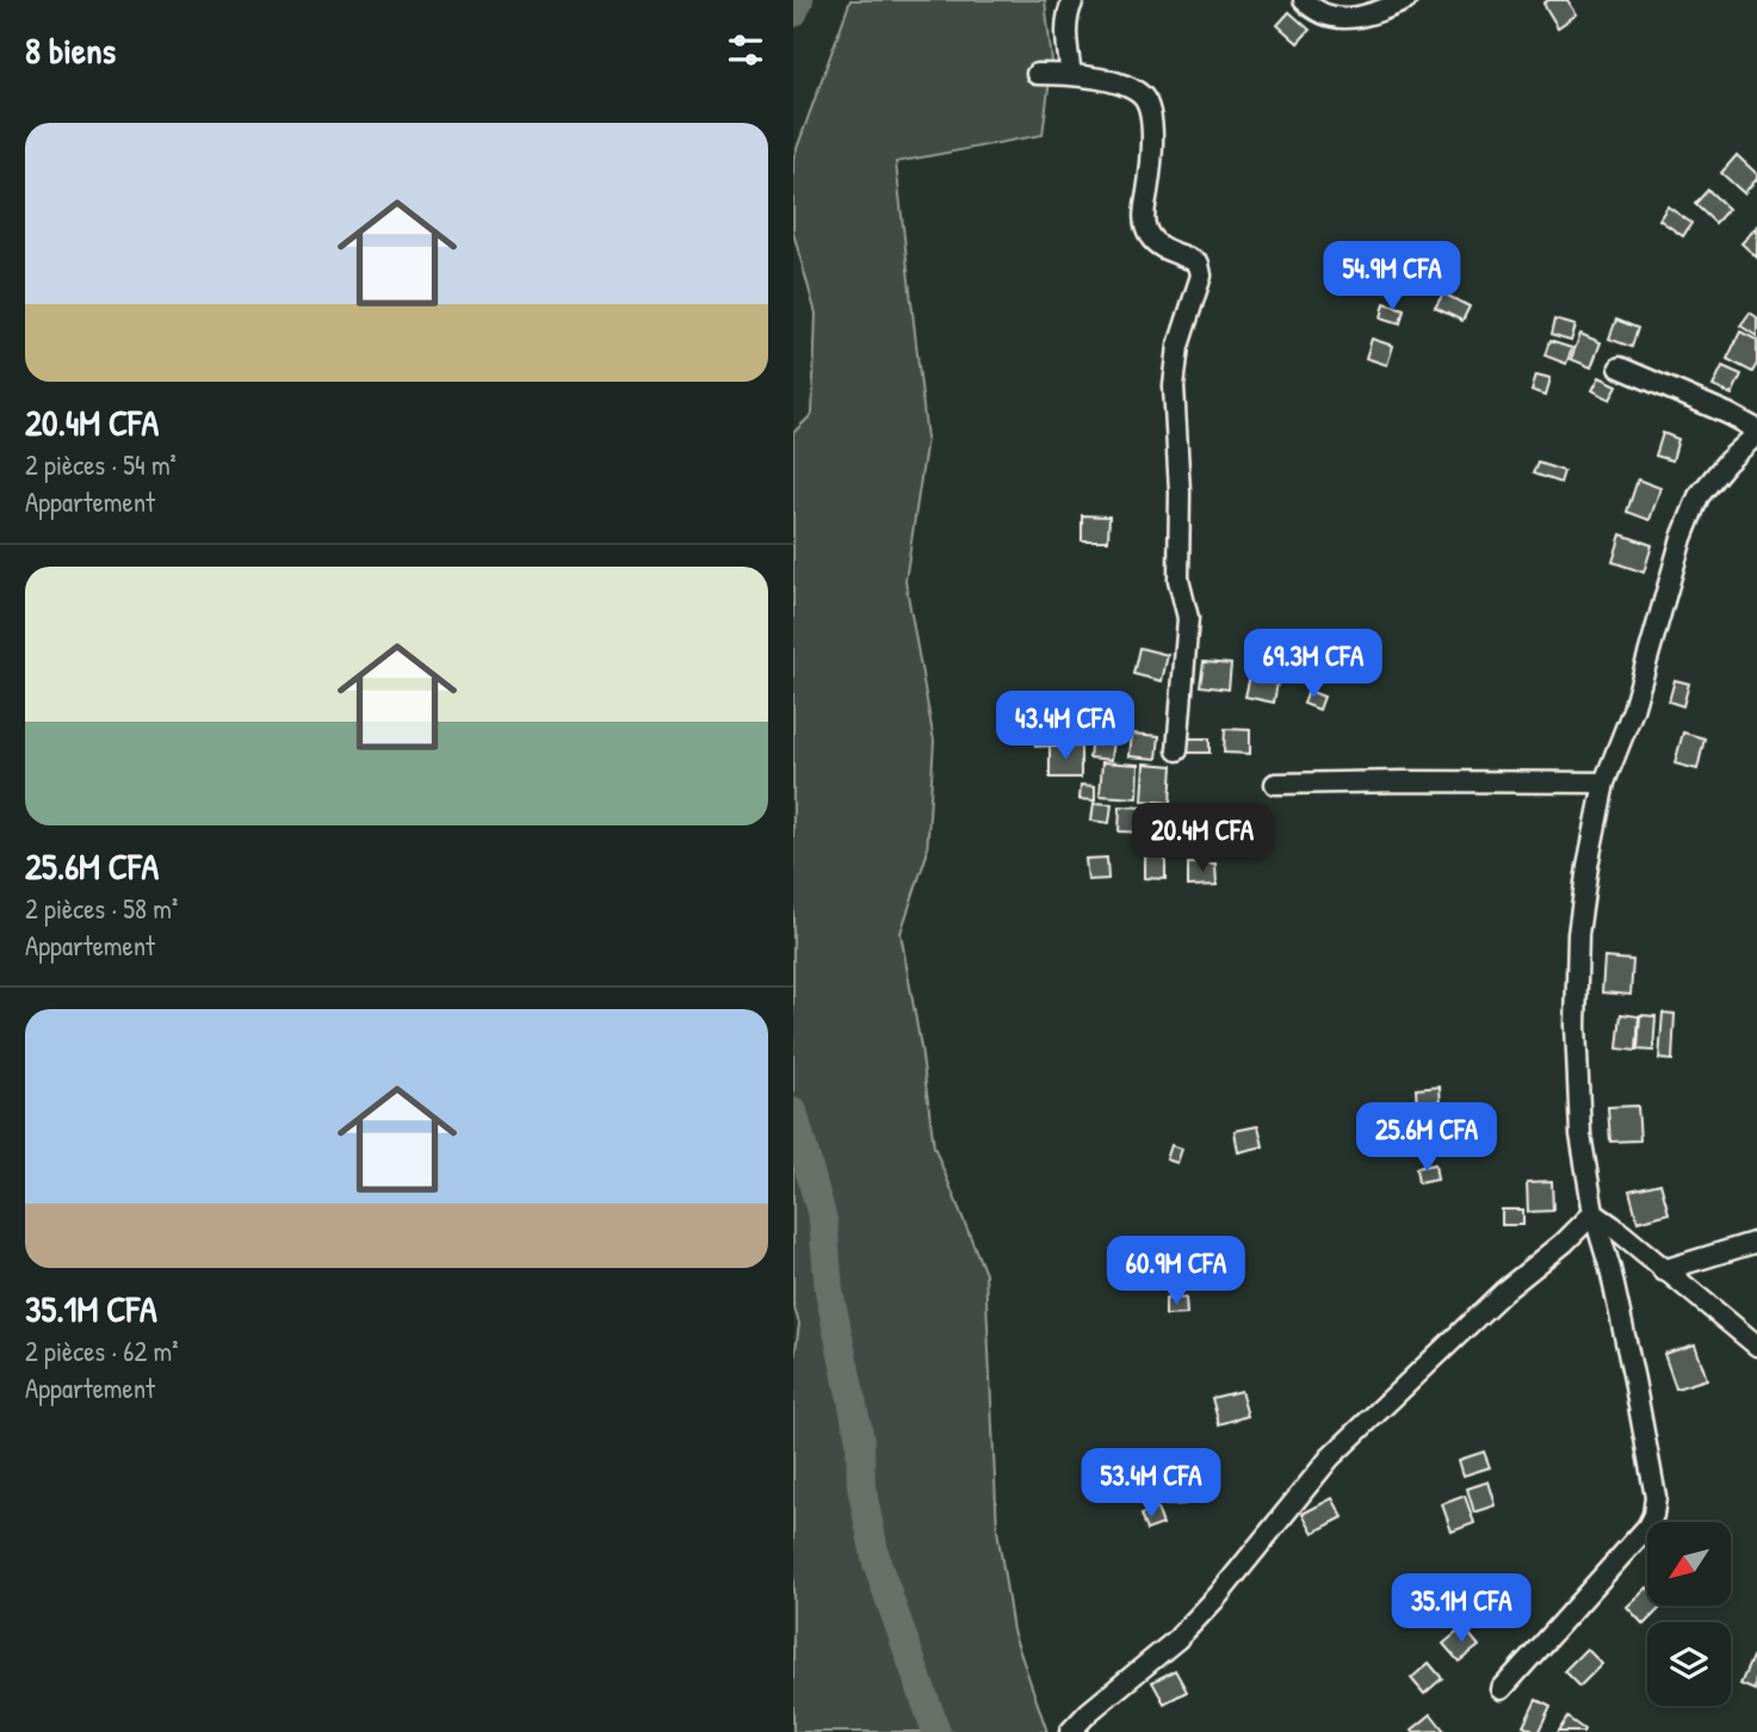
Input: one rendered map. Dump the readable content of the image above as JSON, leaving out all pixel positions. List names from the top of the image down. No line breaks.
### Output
{"north":"bottom left","page":{"heading":"8 biens","list":[{"name":"20.4M CFA","note":"2 pièces · 54 m² · Appartement"},{"name":"25.6M CFA","note":"2 pièces · 58 m² · Appartement"},{"name":"35.1M CFA","note":"2 pièces · 62 m² · Appartement"}],"price":["54.9M CFA","69.3M CFA","43.4M CFA","20.4M CFA","25.6M CFA","60.9M CFA","53.4M CFA","35.1M CFA"]}}
